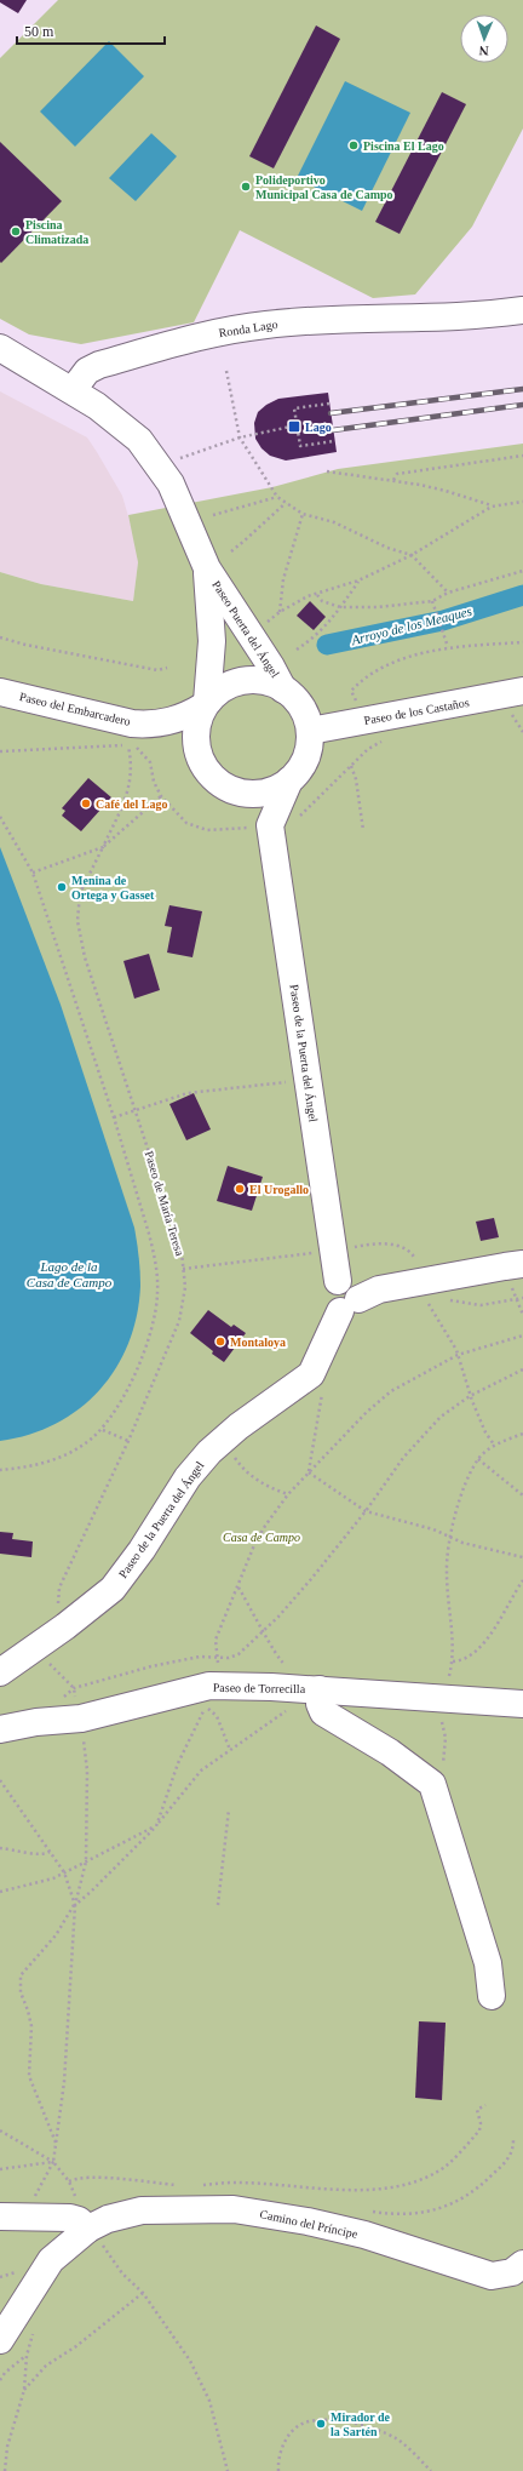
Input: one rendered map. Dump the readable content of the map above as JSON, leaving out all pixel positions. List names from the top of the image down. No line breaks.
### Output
{"streets":{"street":["Ronda Lago","Paseo Puerta del Ángel","Paseo del Embarcadero","Paseo de los Castaños","Paseo de la Puerta del Ángel","Paseo de Torrecilla","Camino del Príncipe"],"path":["Paseo de María Teresa"]},"crossings":[["Ronda Lago","Paseo Puerta del Ángel"],["Paseo Puerta del Ángel","Paseo del Embarcadero"],["Paseo Puerta del Ángel","Paseo de los Castaños"],["Paseo del Embarcadero","Paseo de los Castaños"],["Paseo de la Puerta del Ángel","Paseo de María Teresa"]],"water":["Arroyo de los Meaques","Lago de la Casa de Campo"],"parks":["Casa de Campo"],"places":{"other":["Piscina El Lago","Polideportivo Municipal Casa de Campo","Piscina Climatizada","Café del Lago","Menina de Ortega y Gasset","El Urogallo","Montaloya","Mirador de la Sartén"],"transit":["Lago"]},"scale_bar":"50 m","north":"bottom"}
